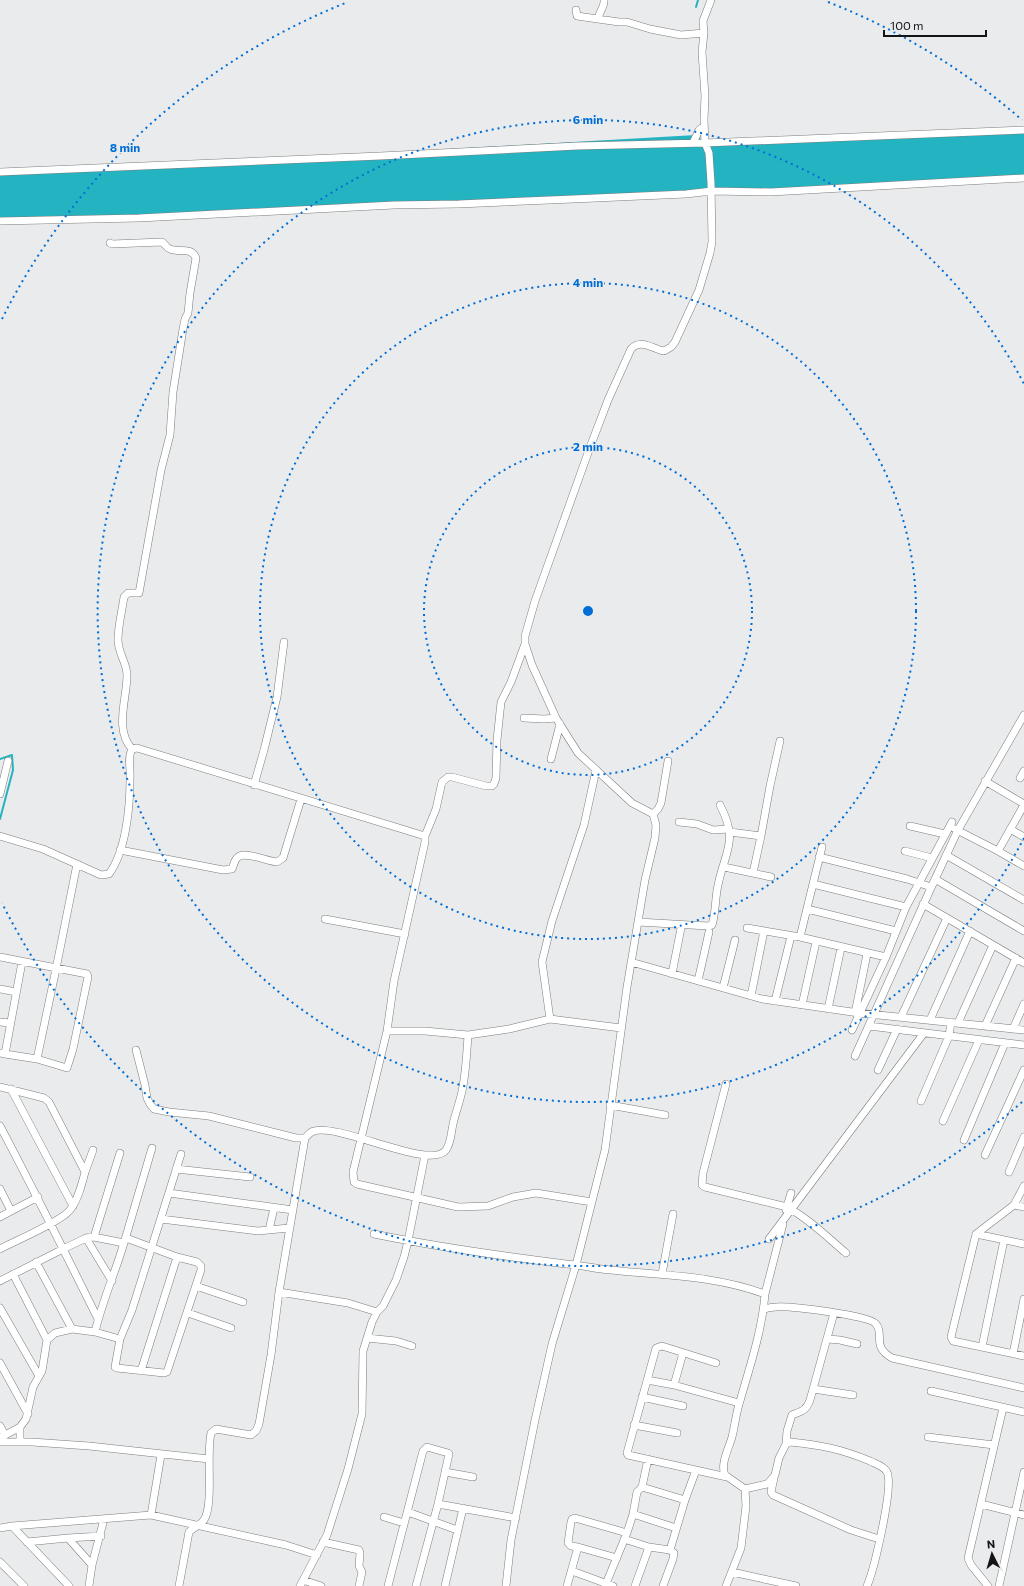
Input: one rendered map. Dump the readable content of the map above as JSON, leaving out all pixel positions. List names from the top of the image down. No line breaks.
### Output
{"scale_bar":"100 m","north":"top","rings":["6 min","8 min","4 min","2 min"]}
